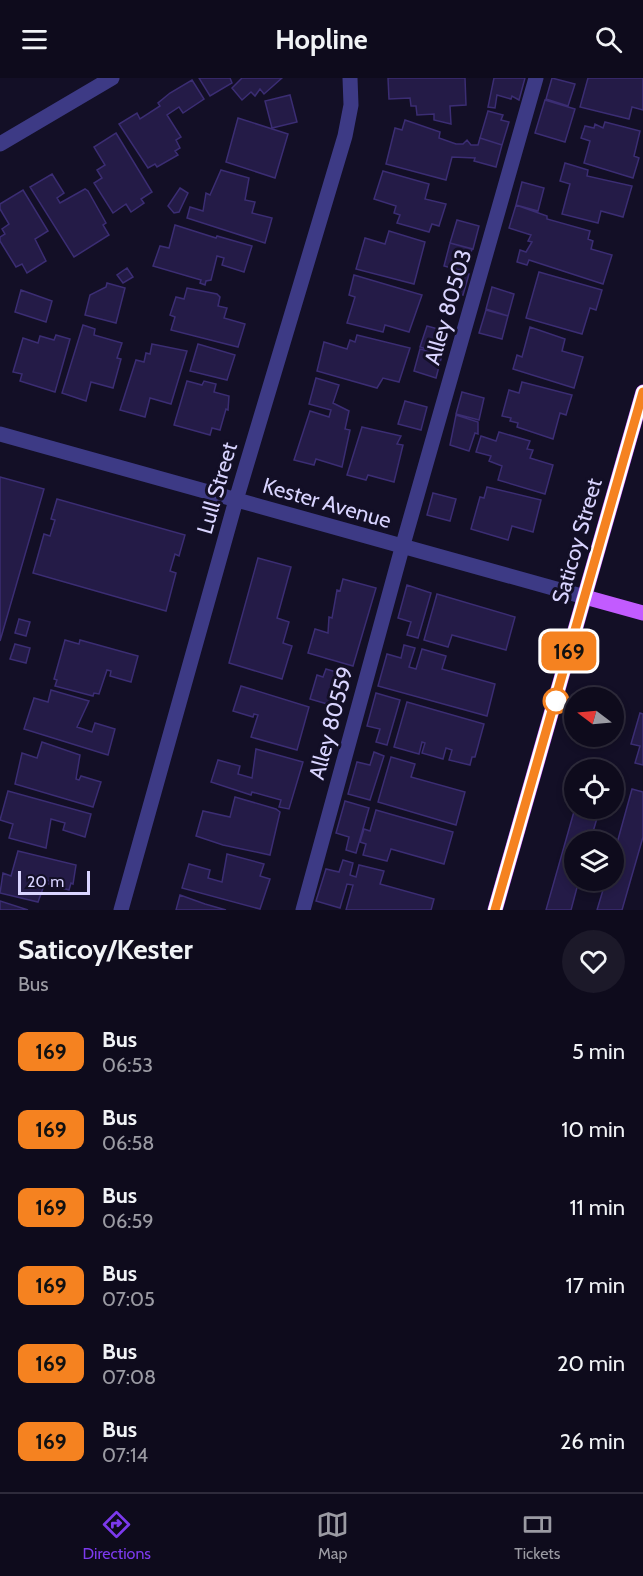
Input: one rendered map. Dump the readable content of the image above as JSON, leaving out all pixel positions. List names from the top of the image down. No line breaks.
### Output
{"streets":{"main road":["Kester Avenue","Saticoy Street"],"street":["Alley 80503","Lull Street","Alley 80559"]},"crossings":[["Alley 80503","Kester Avenue"],["Alley 80503","Alley 80559"],["Lull Street","Kester Avenue"],["Kester Avenue","Saticoy Street"],["Kester Avenue","Alley 80559"]],"lines":["bus line 169"],"scale_bar":"20 m","north":"left","page":{"header":"Hopline","on_map":"169","scale":"20 m","heading":["Saticoy/Kester","Bus"],"list":[{"mark":"169","name":"Bus","note":"06:53","value":"5 min"},{"mark":"169","name":"Bus","note":"06:58","value":"10 min"},{"mark":"169","name":"Bus","note":"06:59","value":"11 min"},{"mark":"169","name":"Bus","note":"07:05","value":"17 min"},{"mark":"169","name":"Bus","note":"07:08","value":"20 min"},{"mark":"169","name":"Bus","note":"07:14","value":"26 min"}],"tabs":["Directions","Map","Tickets"]}}
